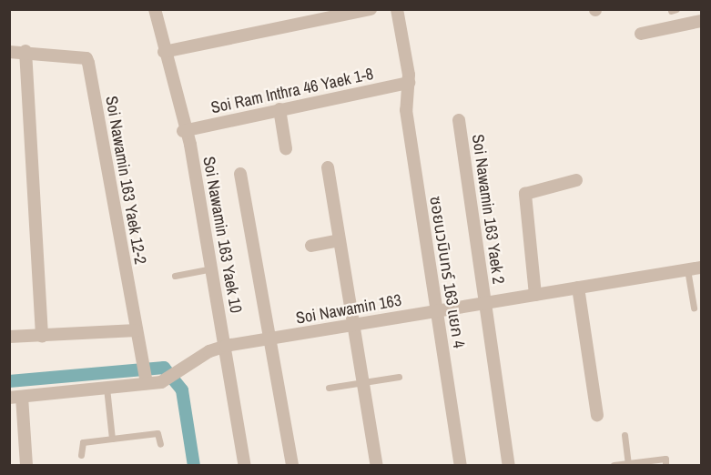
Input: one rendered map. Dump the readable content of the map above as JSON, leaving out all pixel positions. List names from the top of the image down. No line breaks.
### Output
{"streets":{"street":["Soi Ram Inthra 46 Yaek 1-8","Soi Nawamin 163 Yaek 12-2","Soi Nawamin 163 Yaek 2","Soi Nawamin 163 Yaek 10","ซอยนวมินทร์ 163 แยก 4","Soi Nawamin 163"]},"crossings":[["Soi Ram Inthra 46 Yaek 1-8","Soi Nawamin 163 Yaek 10"],["Soi Ram Inthra 46 Yaek 1-8","ซอยนวมินทร์ 163 แยก 4"],["Soi Nawamin 163 Yaek 12-2","Soi Nawamin 163"],["Soi Nawamin 163 Yaek 2","Soi Nawamin 163"],["Soi Nawamin 163 Yaek 10","Soi Nawamin 163"],["ซอยนวมินทร์ 163 แยก 4","Soi Nawamin 163"]]}
